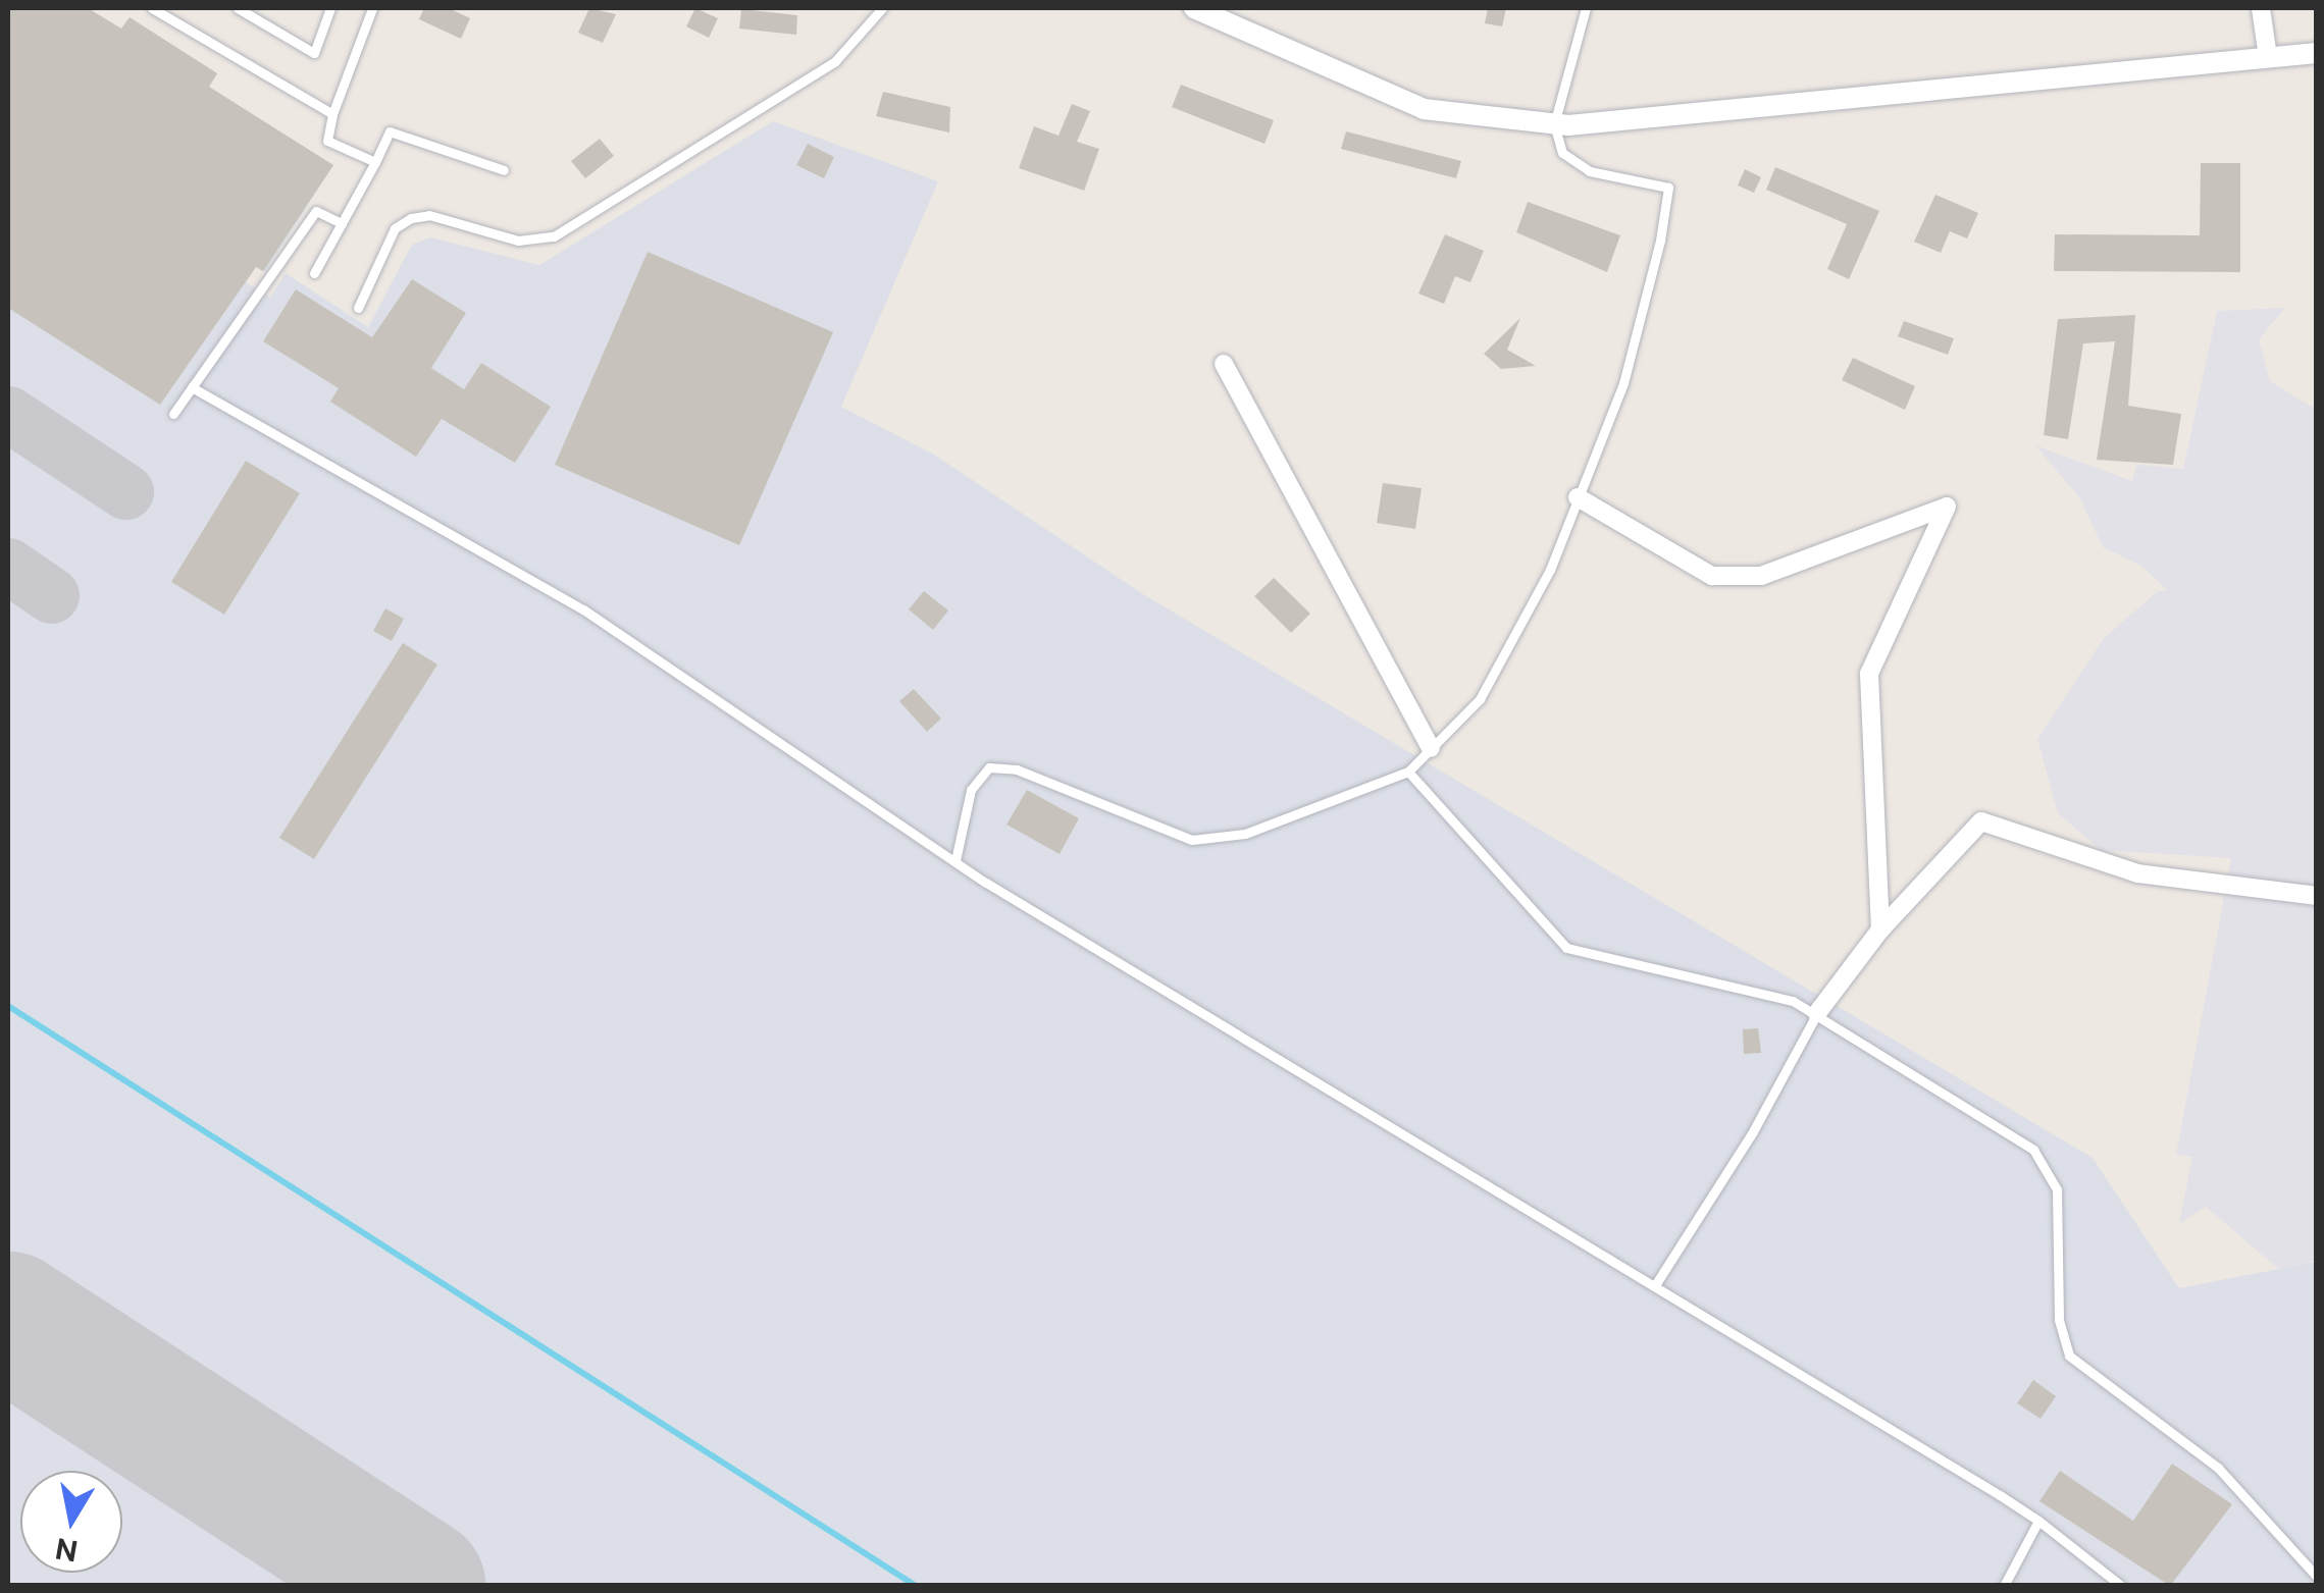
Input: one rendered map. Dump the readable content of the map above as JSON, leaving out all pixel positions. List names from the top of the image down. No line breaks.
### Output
{"north":"bottom"}
